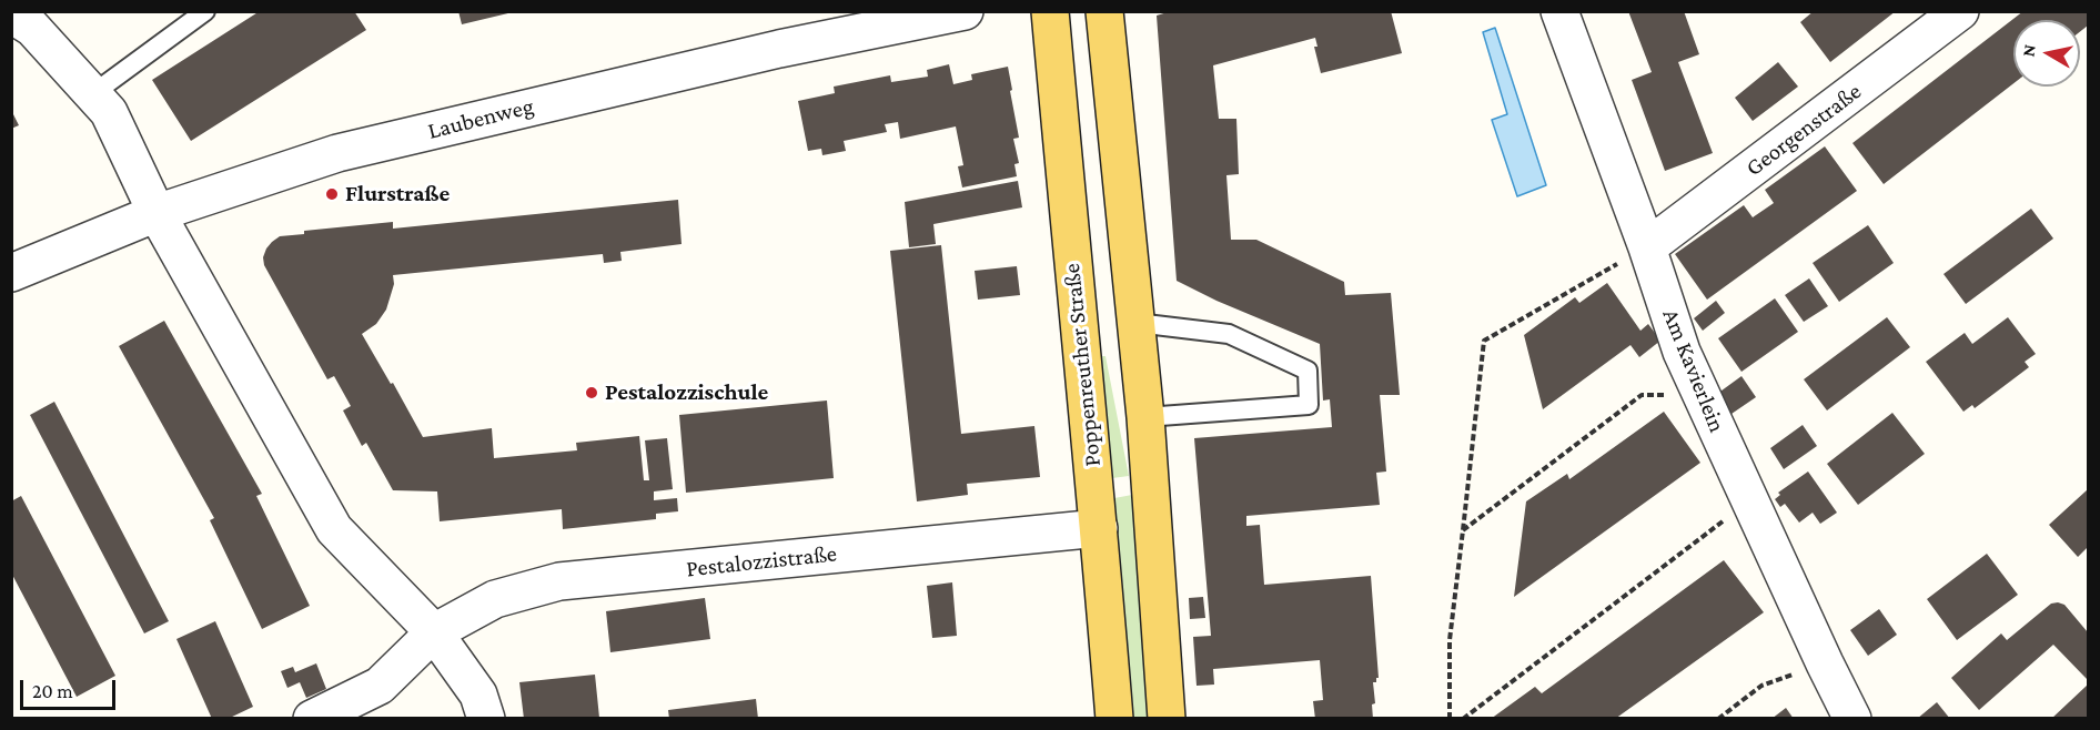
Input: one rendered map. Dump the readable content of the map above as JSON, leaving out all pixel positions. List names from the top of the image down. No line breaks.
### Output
{"streets":{"main road":["Poppenreuther Straße"],"street":["Laubenweg","Georgenstraße","Am Kavierlein","Pestalozzistraße"]},"crossings":[["Georgenstraße","Am Kavierlein"],["Poppenreuther Straße","Pestalozzistraße"]],"places":["Flurstraße","Pestalozzischule"],"scale_bar":"20 m","north":"left"}
